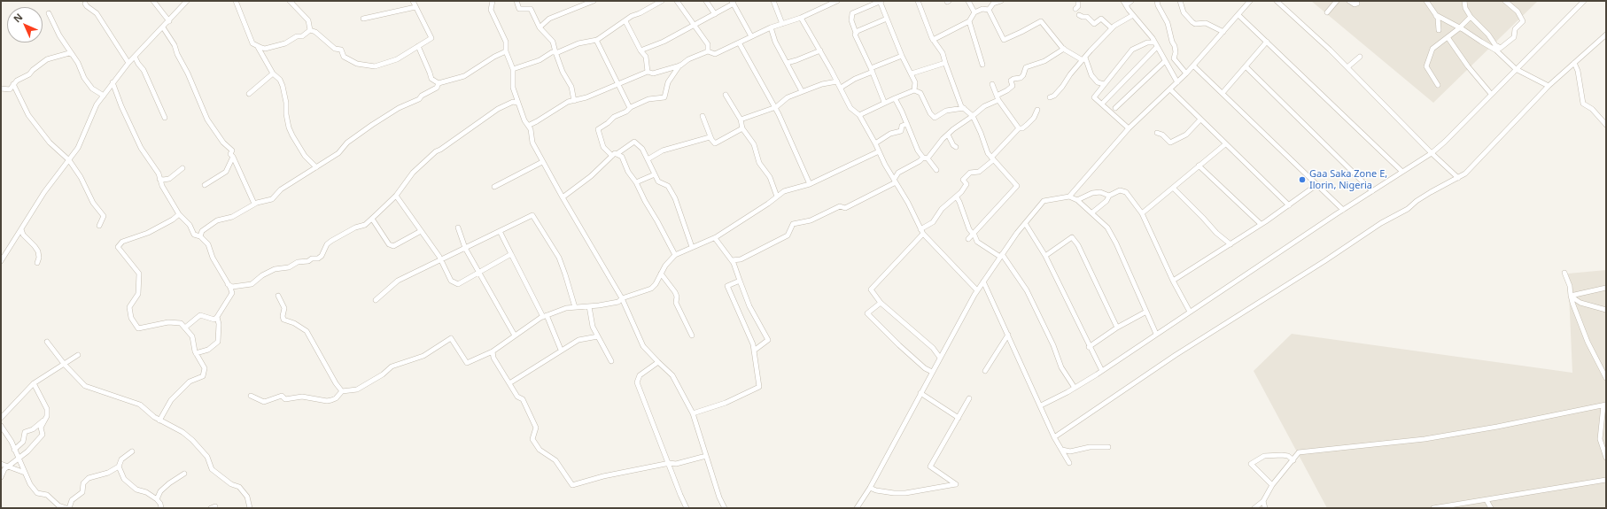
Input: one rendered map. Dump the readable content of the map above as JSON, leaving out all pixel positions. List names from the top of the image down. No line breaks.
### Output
{"places":["Gaa Saka Zone E, Ilorin, Nigeria"],"north":"top left"}
